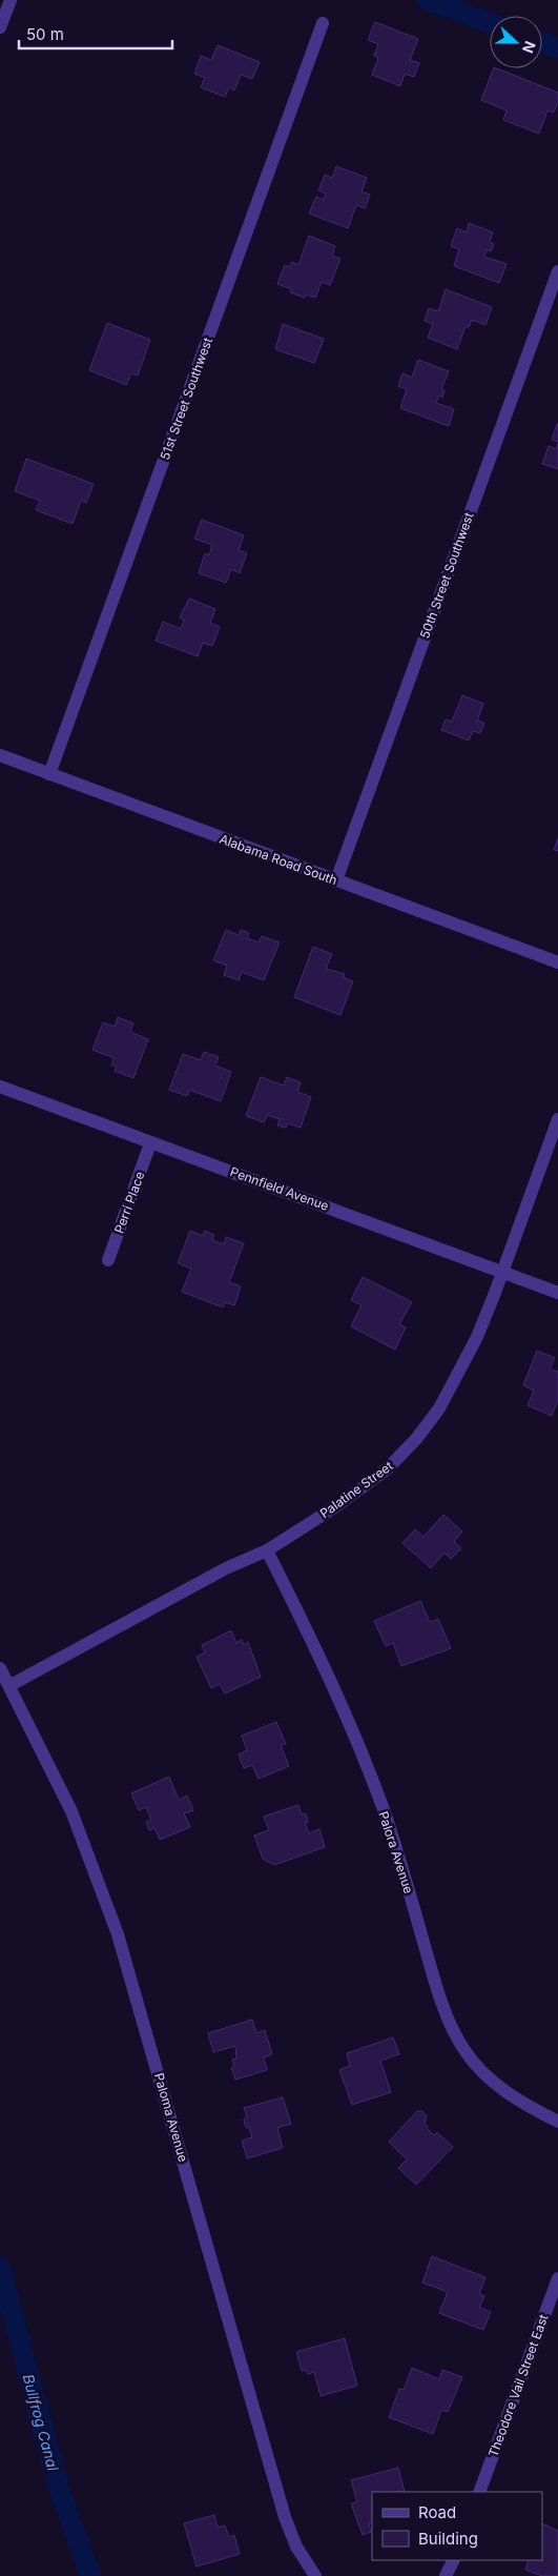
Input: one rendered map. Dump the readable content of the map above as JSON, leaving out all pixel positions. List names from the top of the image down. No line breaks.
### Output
{"streets":{"street":["51st Street Southwest","50th Street Southwest","Alabama Road South","Pennfield Avenue","Perri Place","Palatine Street","Palora Avenue","Paloma Avenue","Theodore Vail Street East"]},"crossings":[["51st Street Southwest","Alabama Road South"],["50th Street Southwest","Alabama Road South"],["Pennfield Avenue","Perri Place"],["Pennfield Avenue","Palatine Street"],["Palatine Street","Palora Avenue"],["Palatine Street","Paloma Avenue"]],"water":["Bullfrog Canal"],"legend":["Road","Building"],"scale_bar":"50 m","north":"right"}
